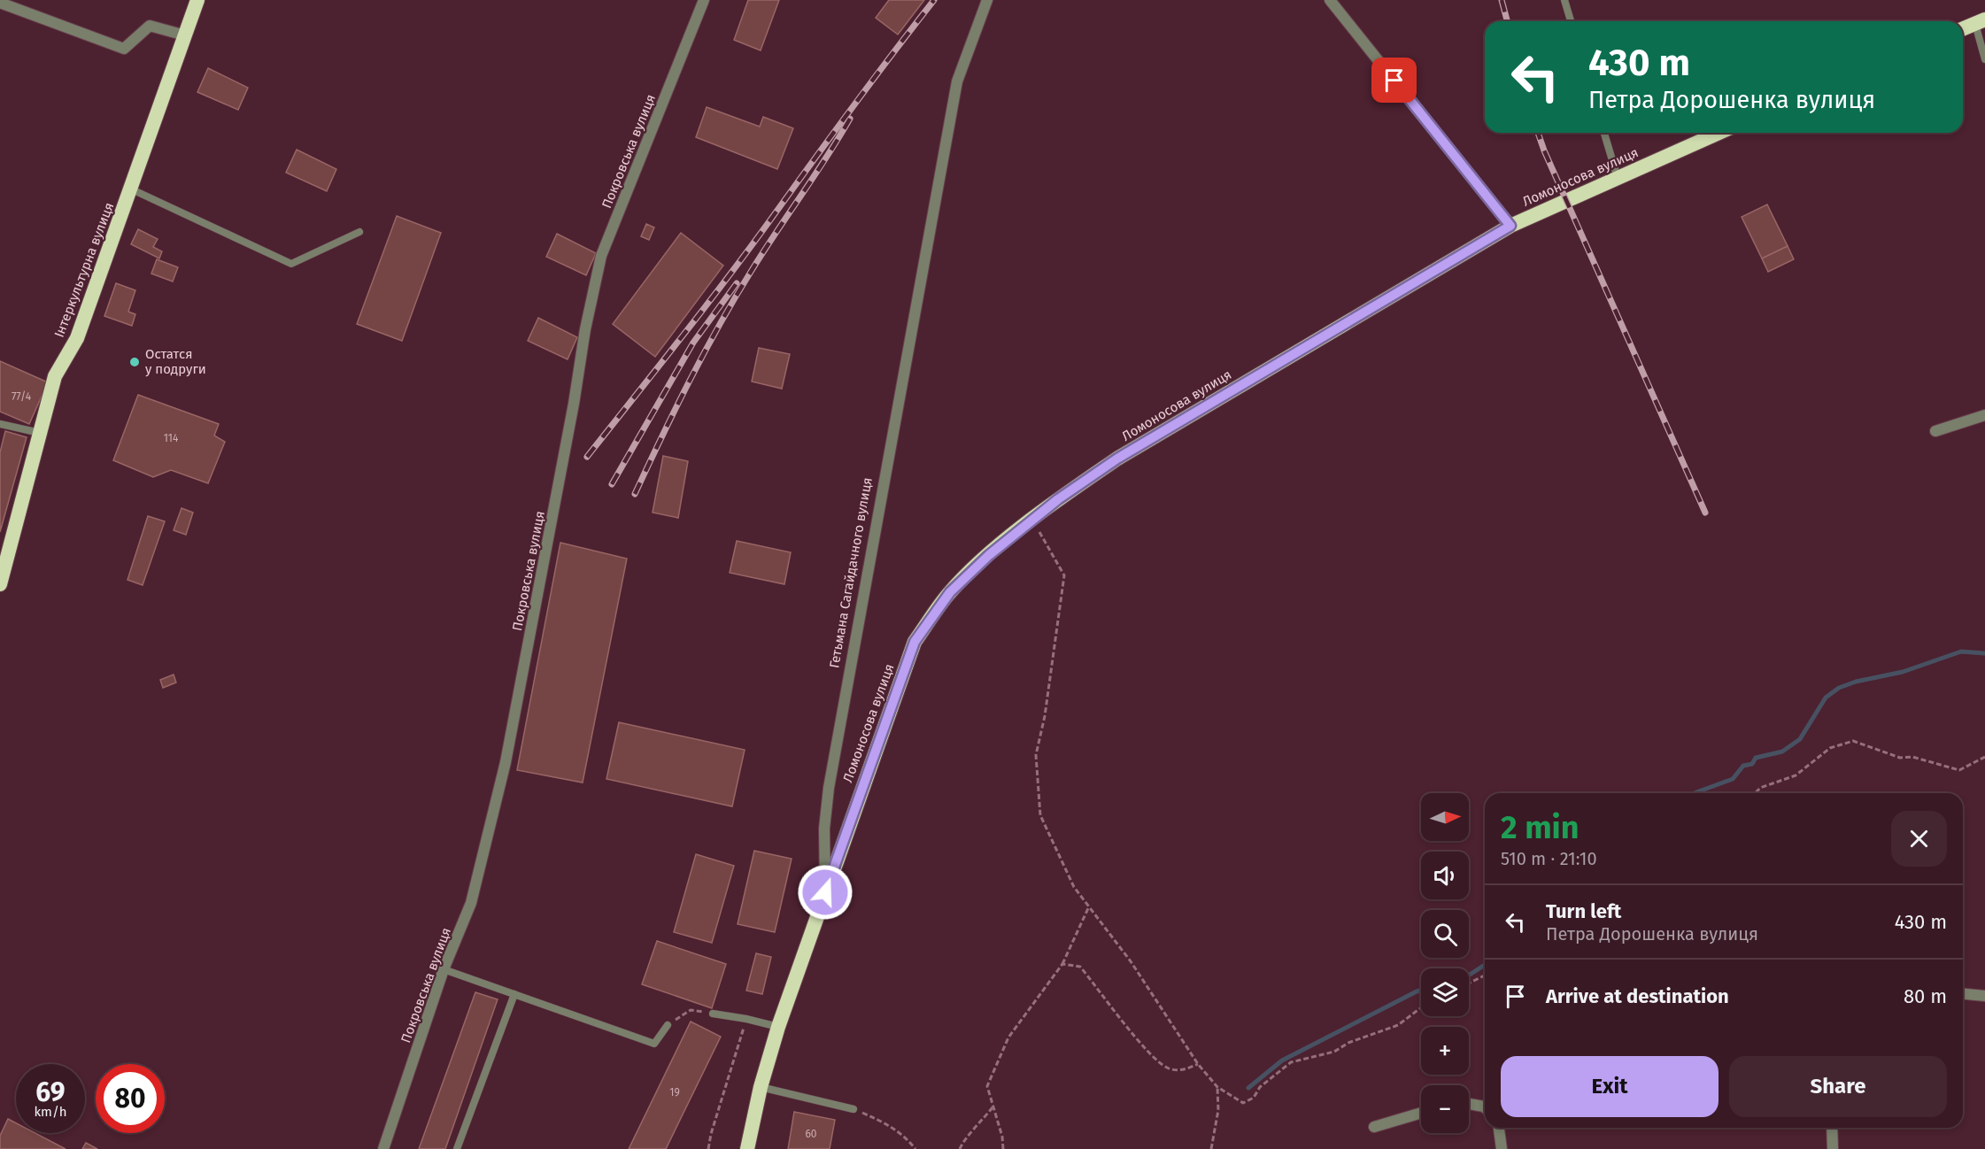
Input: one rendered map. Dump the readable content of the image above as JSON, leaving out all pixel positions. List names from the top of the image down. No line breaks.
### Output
{"streets":{"highway":["Ломоносова вулиця","Інтеркультурна вулиця","Гетьмана Сагайдачного вулиця"],"street":["Покровська вулиця"]},"crossings":[["Ломоносова вулиця","Гетьмана Сагайдачного вулиця"]],"places":["Остатся у подруги"],"house_numbers":["77/4","114","19","60"],"north":"right","page":{"turn":["430 m","Петра Дорошенка вулиця"],"map_buttons":["+","−"],"heading":["2 min","510 m · 21:10"],"list":[{"name":"Turn left","note":"Петра Дорошенка вулиця","value":"430 m"},{"name":"Arrive at destination","value":"80 m"}],"buttons":["Exit","Share"],"speed":"69 km/h","limit":"80"}}
